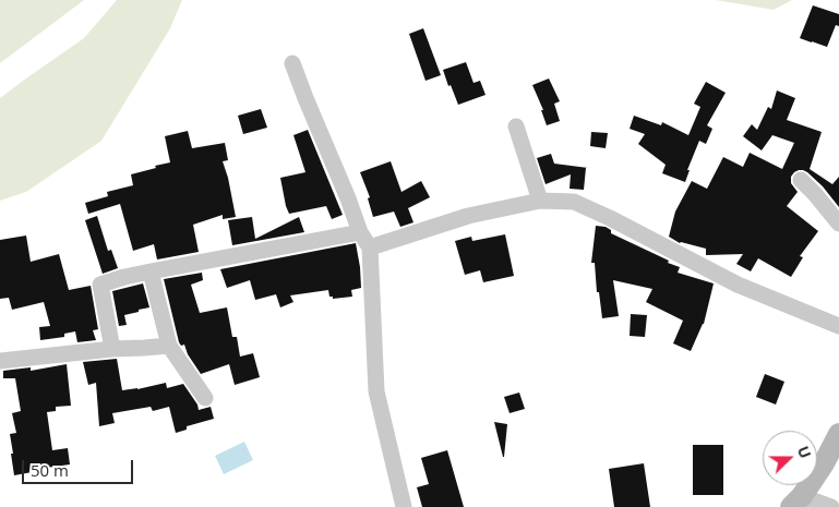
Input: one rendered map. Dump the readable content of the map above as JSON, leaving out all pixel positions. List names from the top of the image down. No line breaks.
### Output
{"scale_bar":"50 m","north":"right"}
